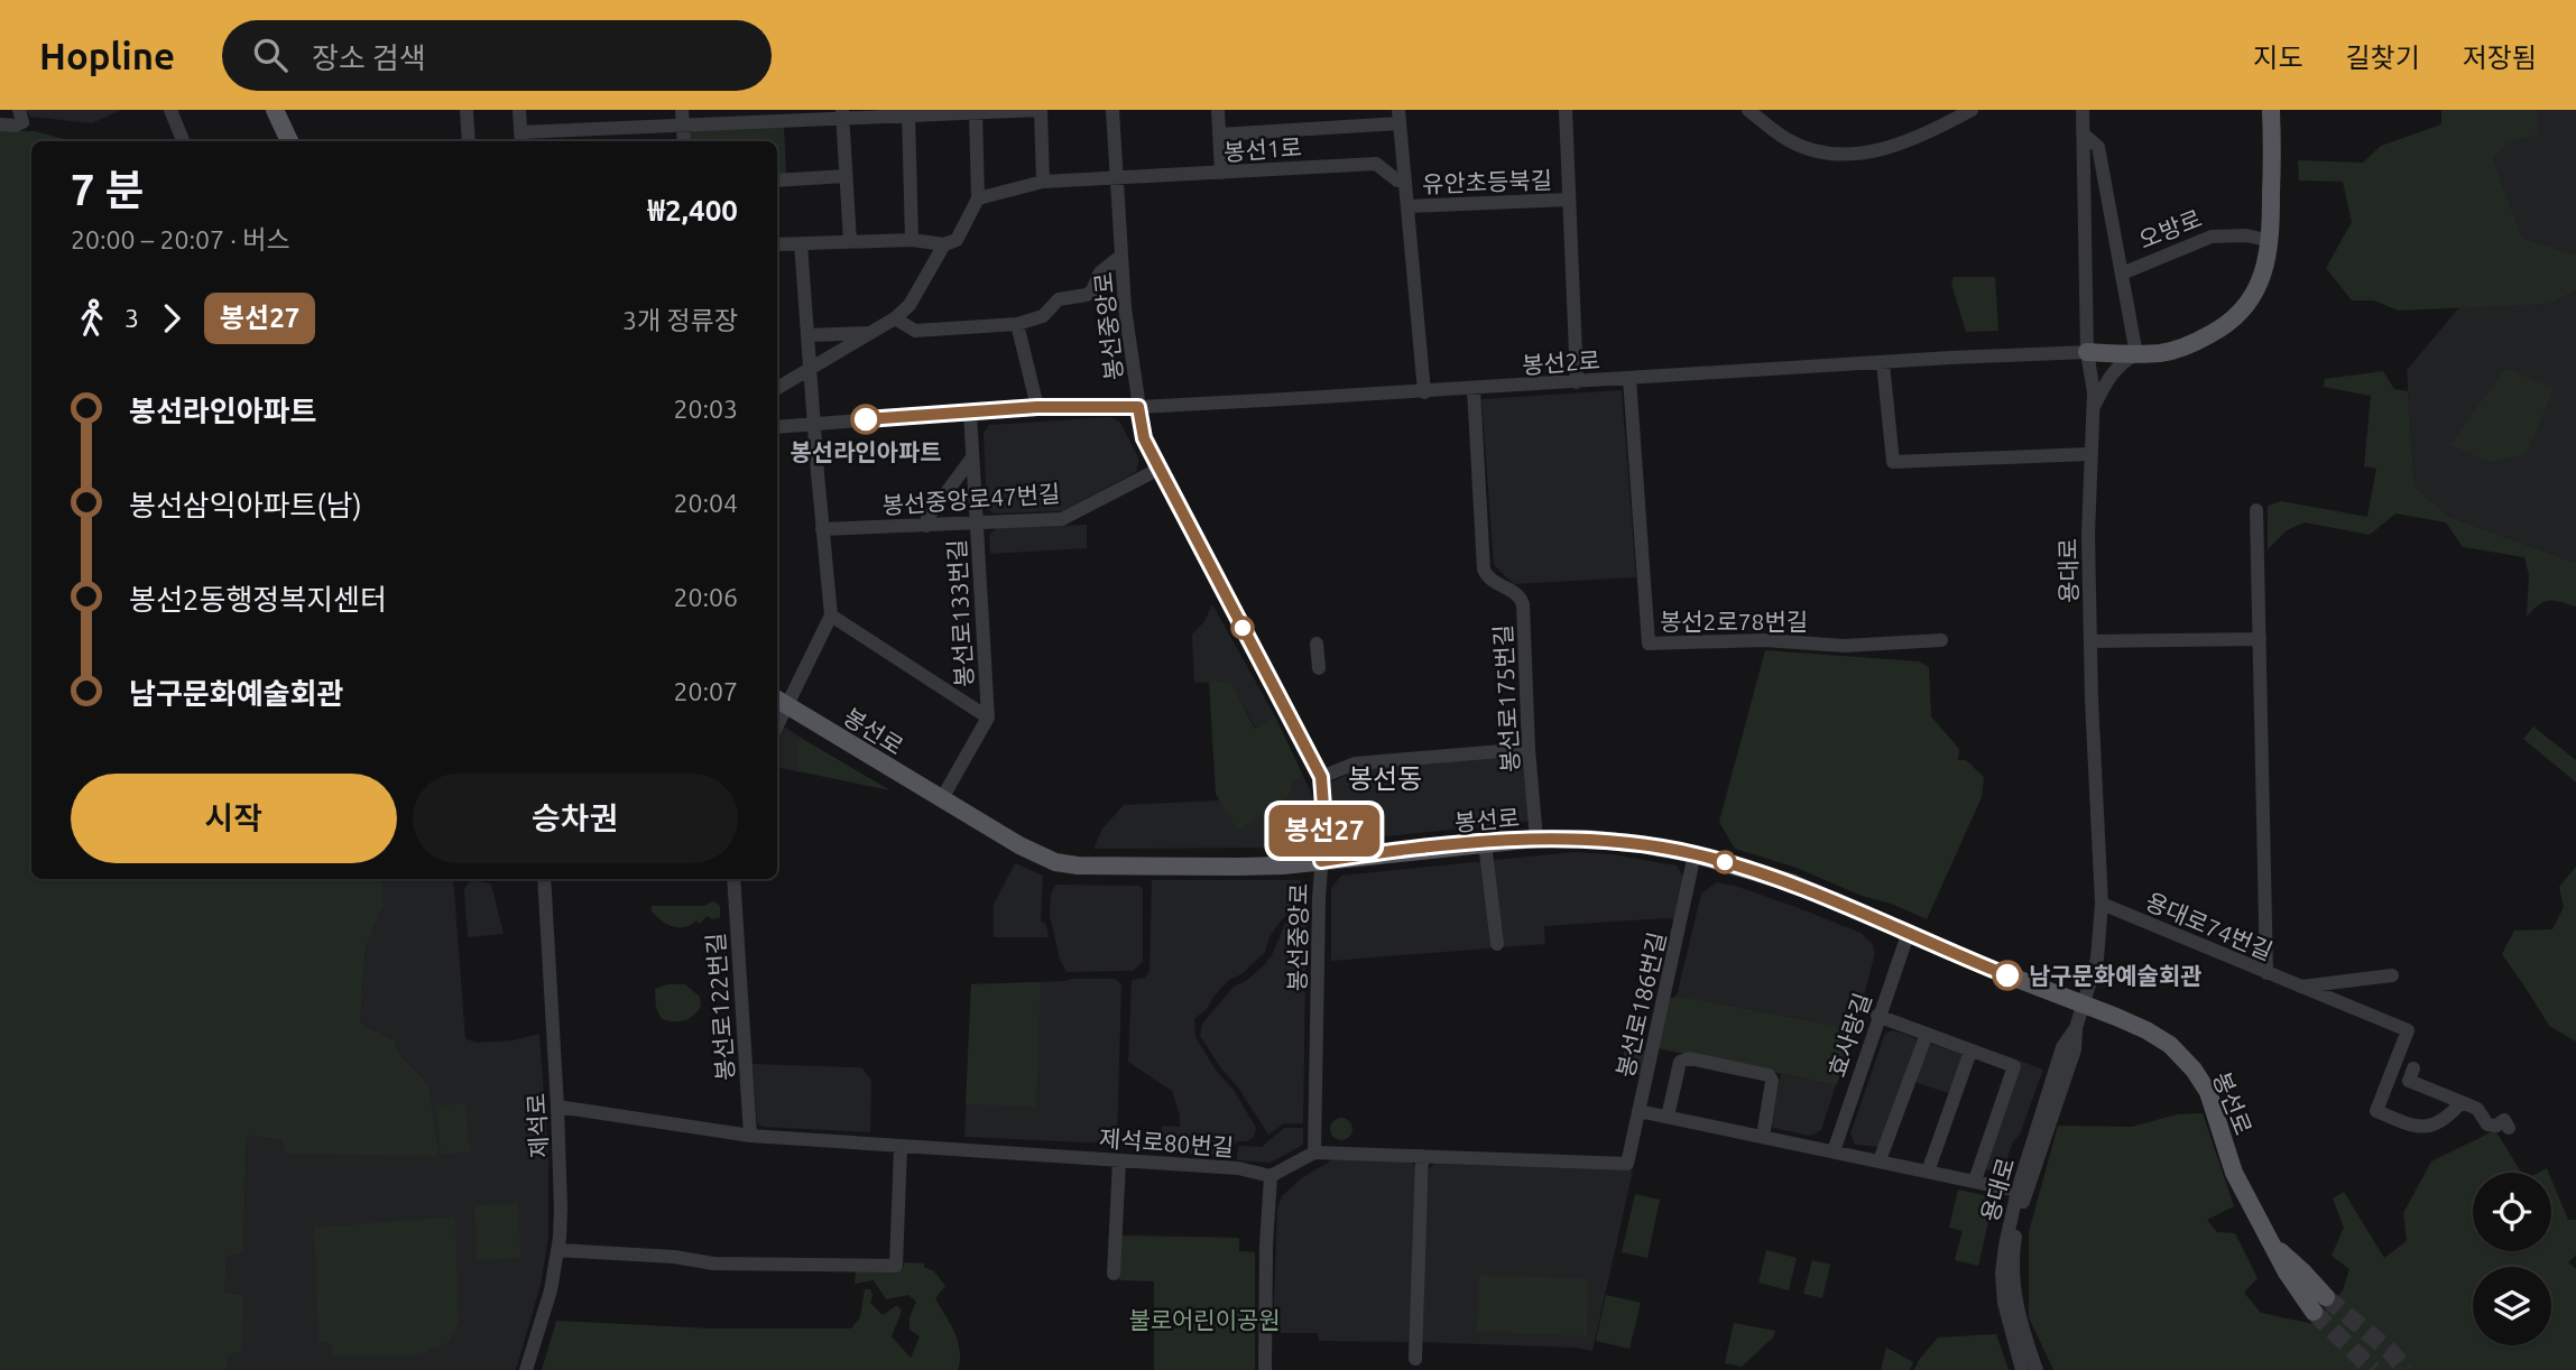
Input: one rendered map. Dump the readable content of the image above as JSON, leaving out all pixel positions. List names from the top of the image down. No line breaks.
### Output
{"streets":{"main road":["봉선로"],"street":["봉선1로","유안초등북길","오방로","봉선중앙로","봉선2로","봉선중앙로47번길","용대로","봉선로133번길","봉선2로78번길","봉선로175번길","용대로74번길","봉선로186번길","봉선로122번길","효사랑길","제석로","제석로80번길"]},"crossings":[["봉선1로","봉선중앙로"],["유안초등북길","봉선2로"],["봉선중앙로","봉선2로"],["봉선중앙로","봉선중앙로47번길"],["봉선중앙로","봉선로"],["봉선2로","용대로"],["봉선2로","봉선로133번길"],["봉선2로","봉선2로78번길"],["봉선2로","봉선로175번길"],["봉선중앙로47번길","봉선로133번길"],["용대로","봉선로"],["용대로","용대로74번길"],["봉선로133번길","봉선로"],["봉선로175번길","봉선로"],["봉선로","봉선로186번길"],["봉선로","효사랑길"],["봉선로122번길","제석로80번길"],["제석로","제석로80번길"]],"districts":["봉선동"],"parks":["불로어린이공원"],"places":["봉선라인아파트","남구문화예술회관"],"lines":["bus line 봉선27"],"page":{"header":"Hopline","search":"장소 검색","nav":["지도","길찾기","저장됨"],"on_map":"봉선27","heading":["7 분","20:00 – 20:07 · 버스","₩2,400"],"legs":["3","봉선27","3개 정류장"],"list":[{"name":"봉선라인아파트","value":"20:03"},{"name":"봉선삼익아파트(남)","value":"20:04"},{"name":"봉선2동행정복지센터","value":"20:06"},{"name":"남구문화예술회관","value":"20:07"}],"buttons":["시작","승차권"]}}
